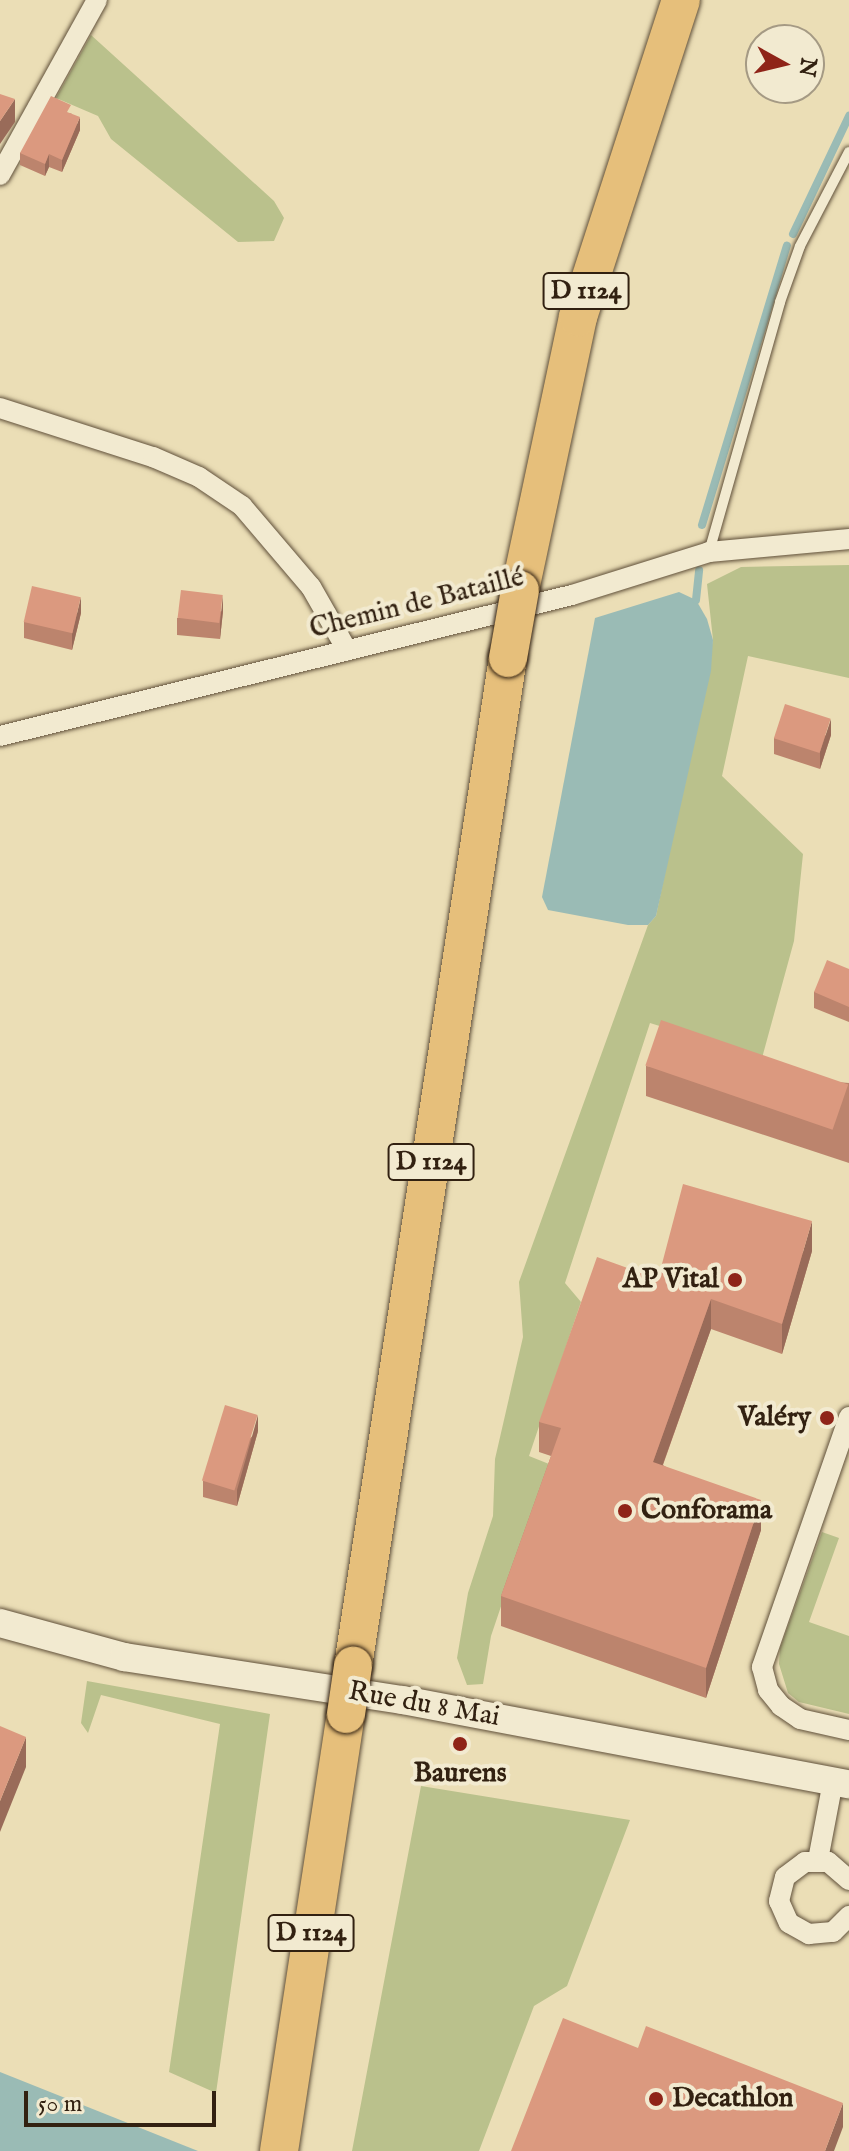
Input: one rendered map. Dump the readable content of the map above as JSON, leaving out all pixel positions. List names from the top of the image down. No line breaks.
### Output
{"streets":{"highway":["D 1124"],"street":["Chemin de Bataillé","Rue du 8 Mai"]},"places":["AP Vital","Valéry","Conforama","Baurens","Decathlon"],"scale_bar":"50 m","north":"right"}
